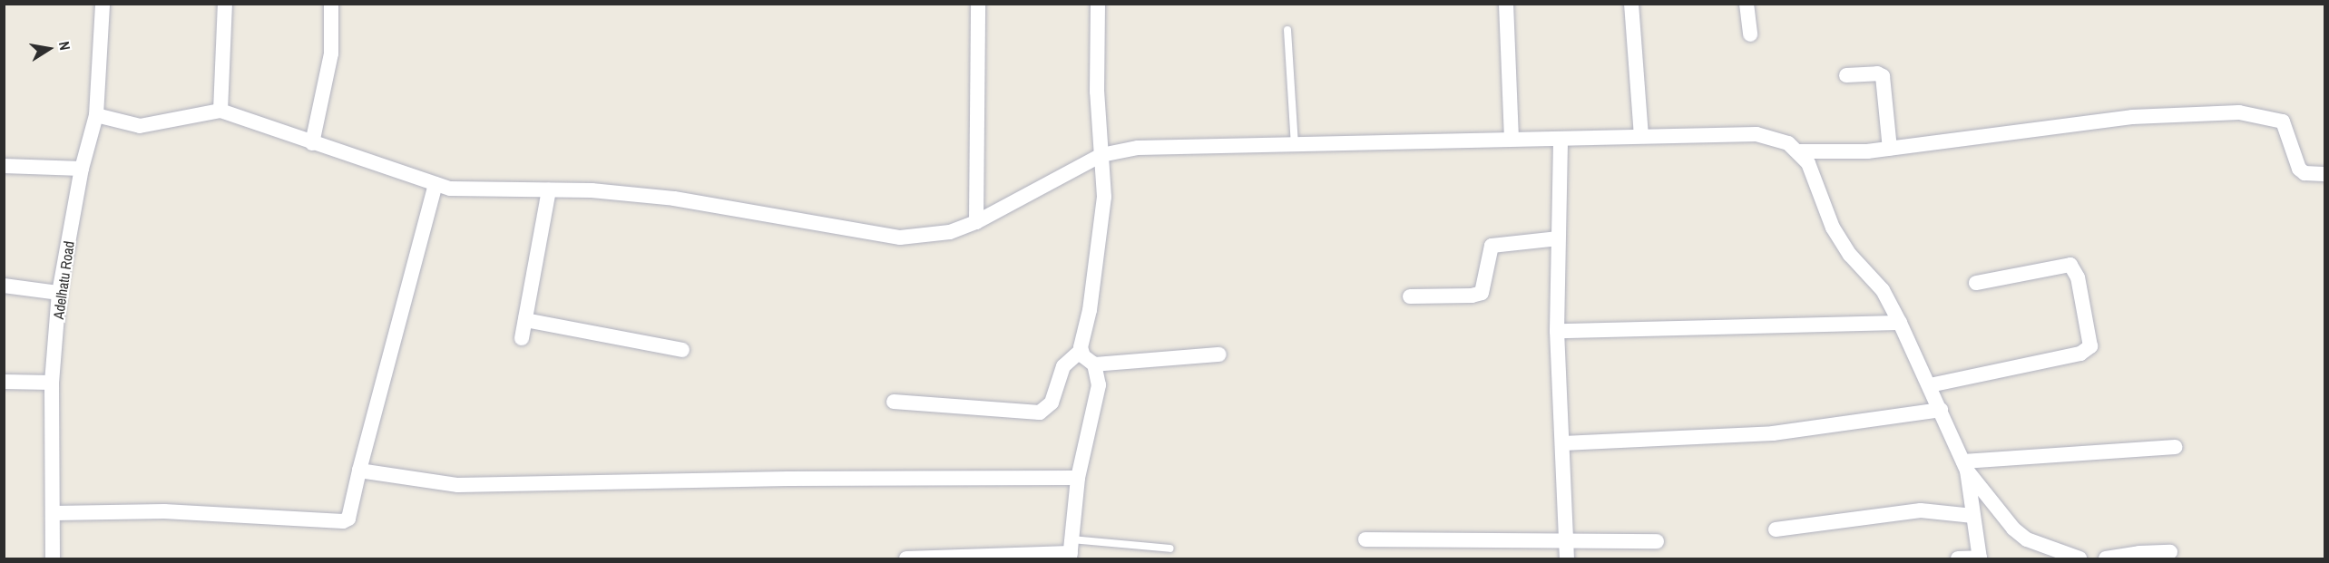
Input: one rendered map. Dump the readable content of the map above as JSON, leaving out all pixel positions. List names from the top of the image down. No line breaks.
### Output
{"streets":{"street":["Adelhatu Road"]},"north":"right"}
